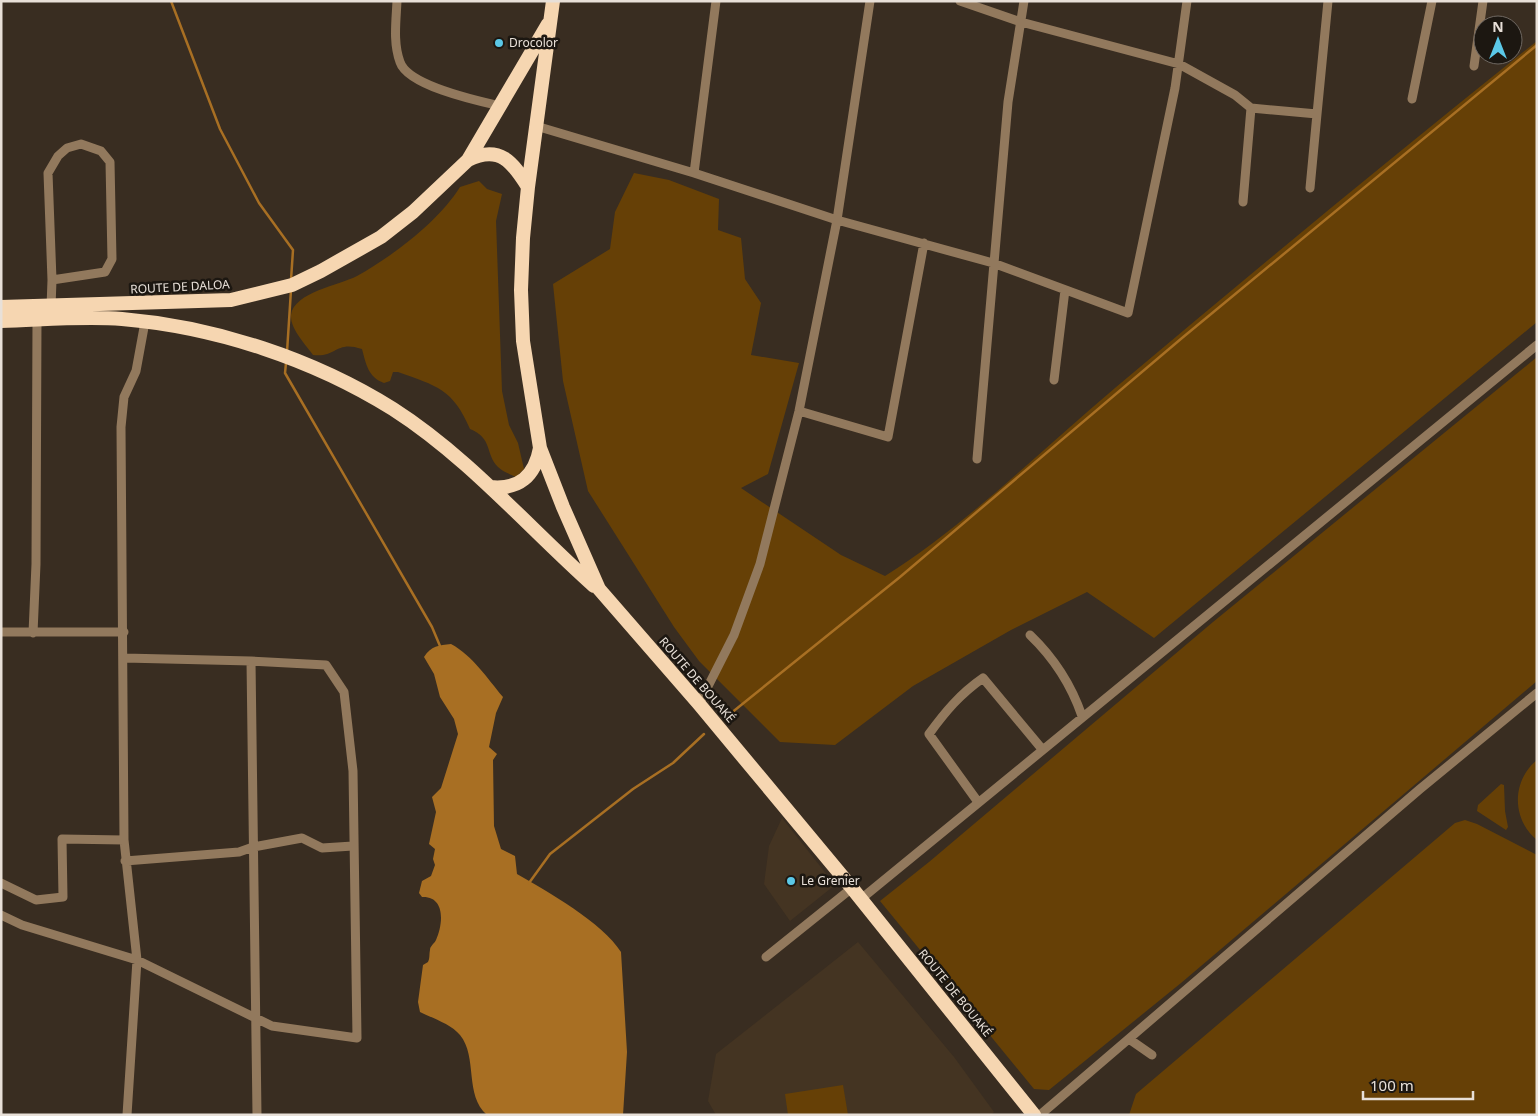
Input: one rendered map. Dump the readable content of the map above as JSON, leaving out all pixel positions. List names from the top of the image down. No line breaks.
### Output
{"streets":{"highway":["ROUTE DE DALOA","ROUTE DE BOUAKÉ"]},"crossings":[["ROUTE DE DALOA","ROUTE DE BOUAKÉ"]],"places":["Drocolor","Le Grenier"],"scale_bar":"100 m","north":"top"}
